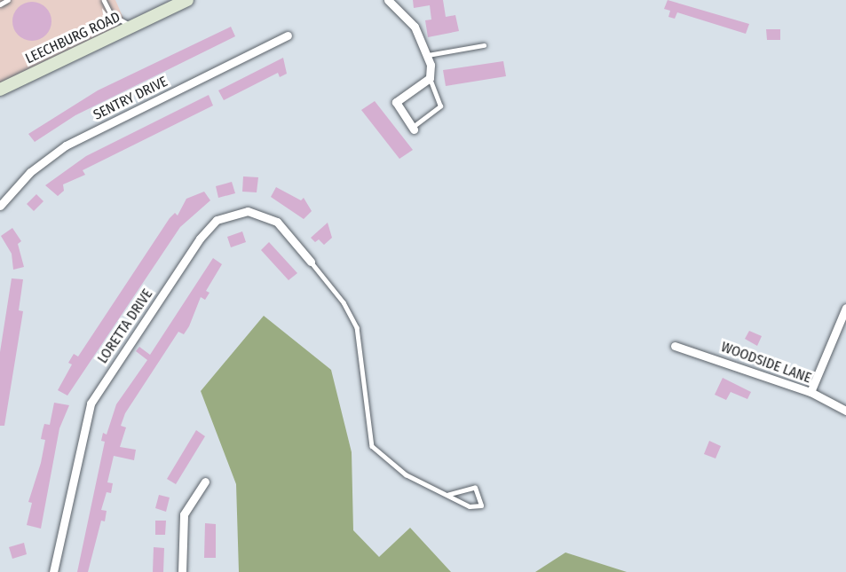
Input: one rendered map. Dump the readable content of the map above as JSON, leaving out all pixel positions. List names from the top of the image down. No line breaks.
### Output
{"streets":{"street":["LEECHBURG ROAD","SENTRY DRIVE","LORETTA DRIVE","WOODSIDE LANE"]}}
